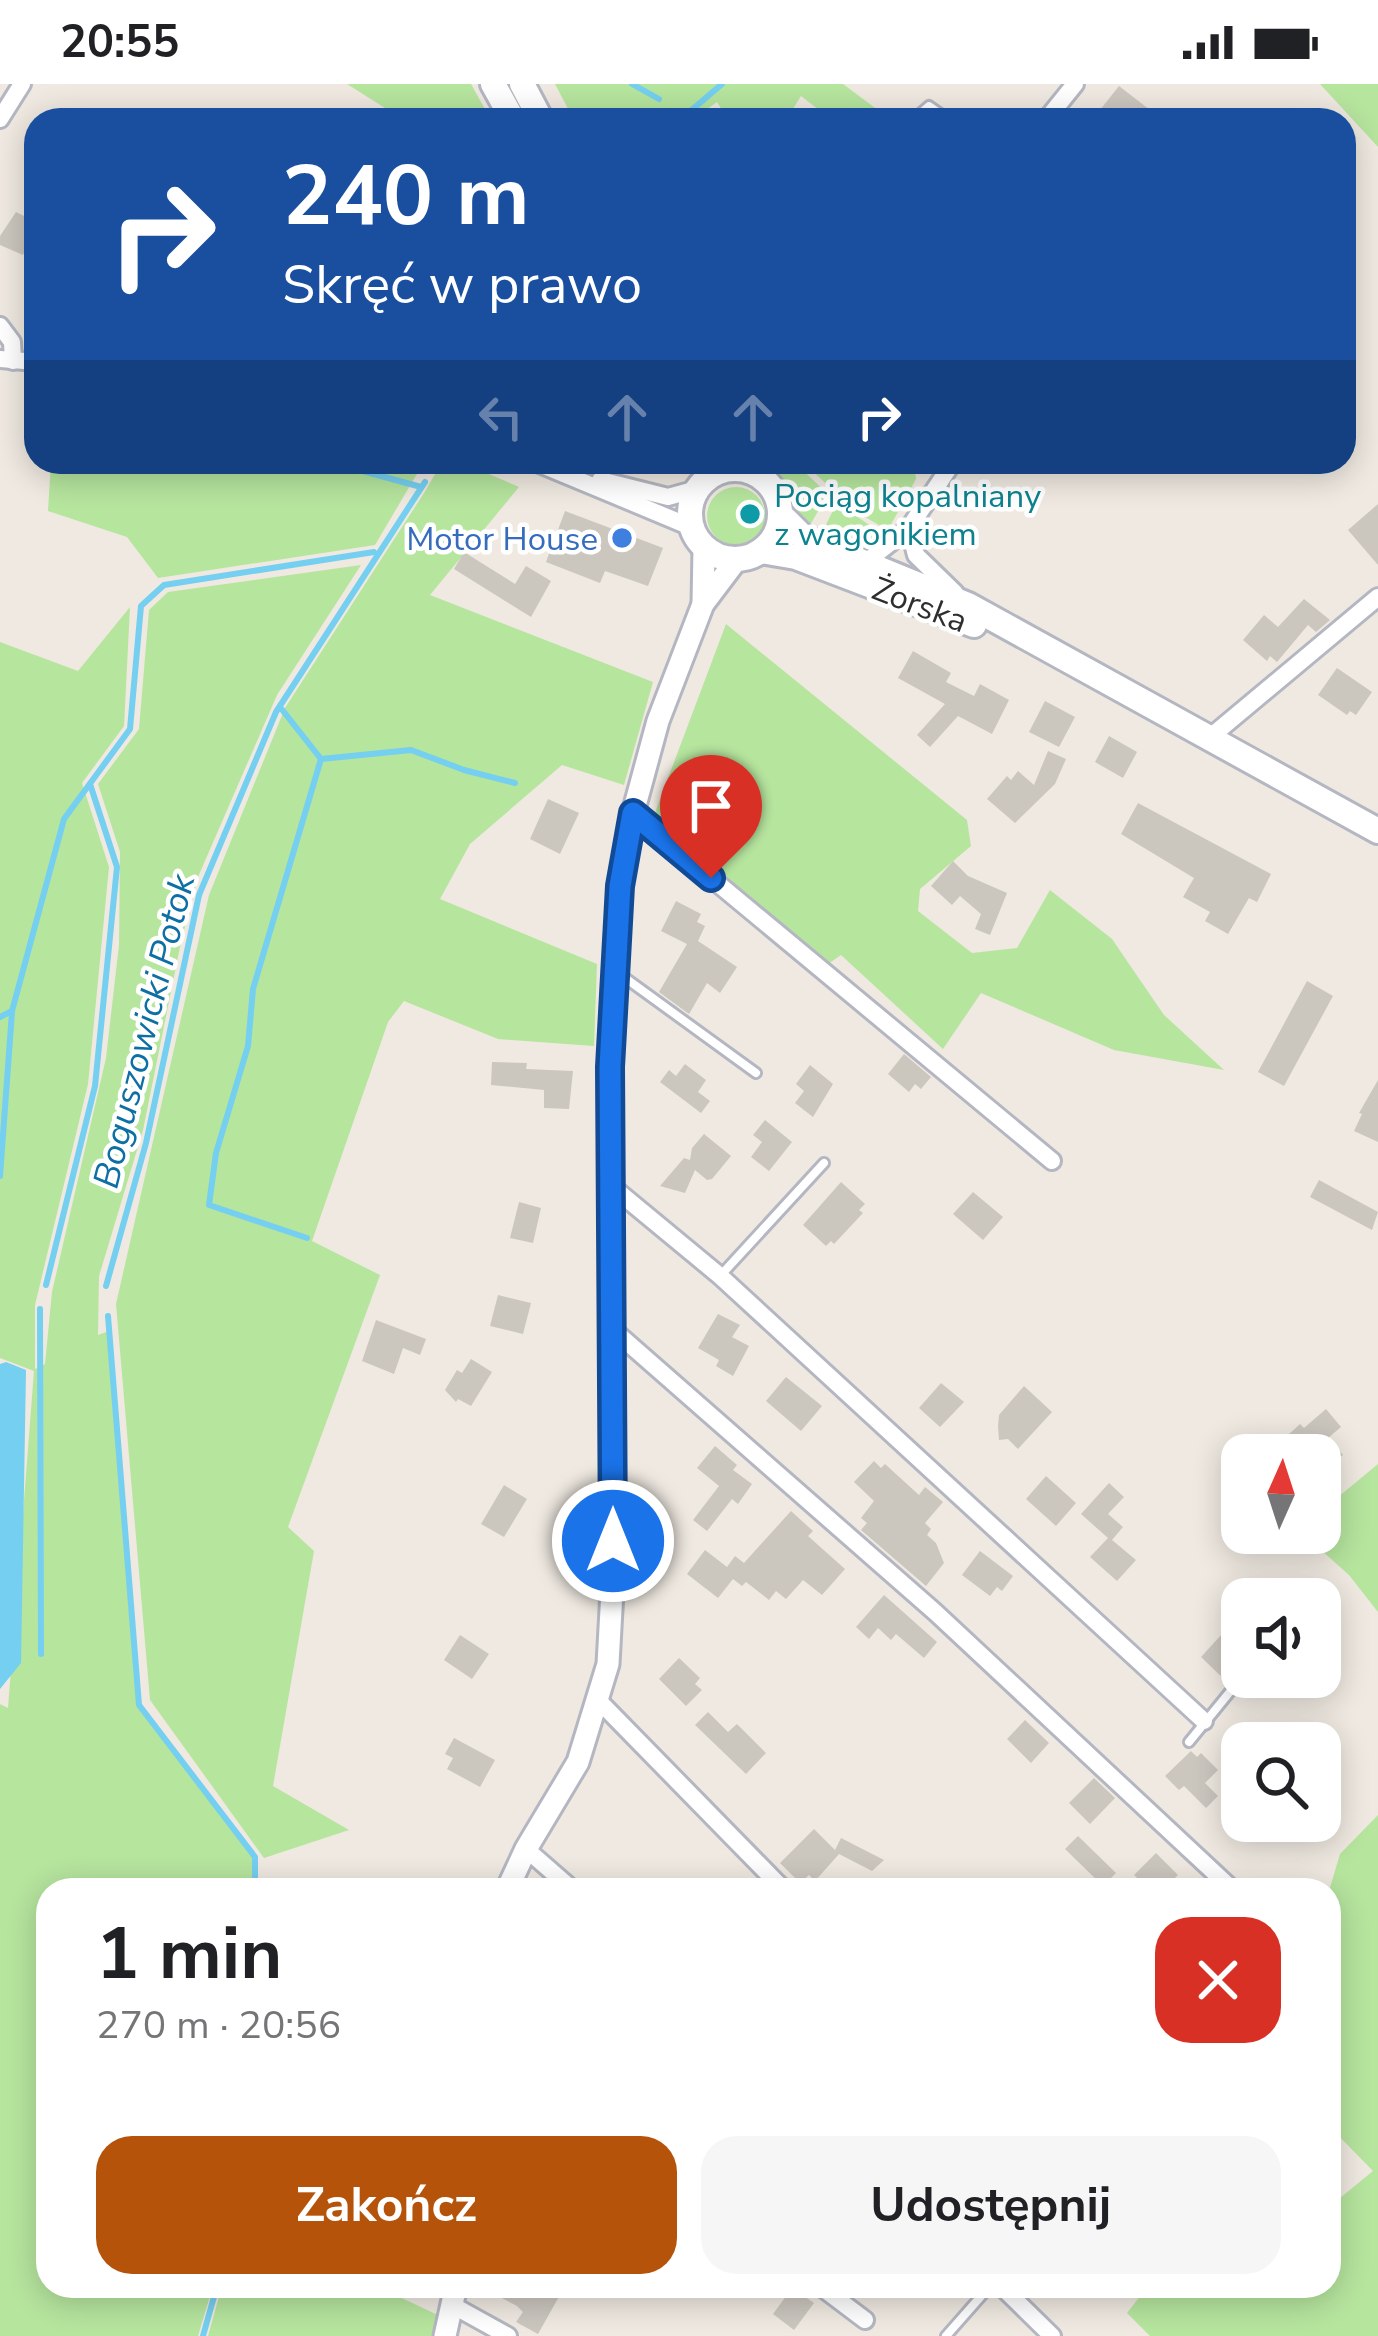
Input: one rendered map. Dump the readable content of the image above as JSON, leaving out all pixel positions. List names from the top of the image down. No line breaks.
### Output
{"streets":{"main road":["Żorska"]},"water":["Boguszowicki Potok"],"places":["Pociąg kopalniany z wagonikiem","Motor House"],"north":"top","page":{"status":"20:55","turn":["240 m","Skręć w prawo"],"heading":["1 min","270 m · 20:56"],"buttons":["Zakończ","Udostępnij"]}}
